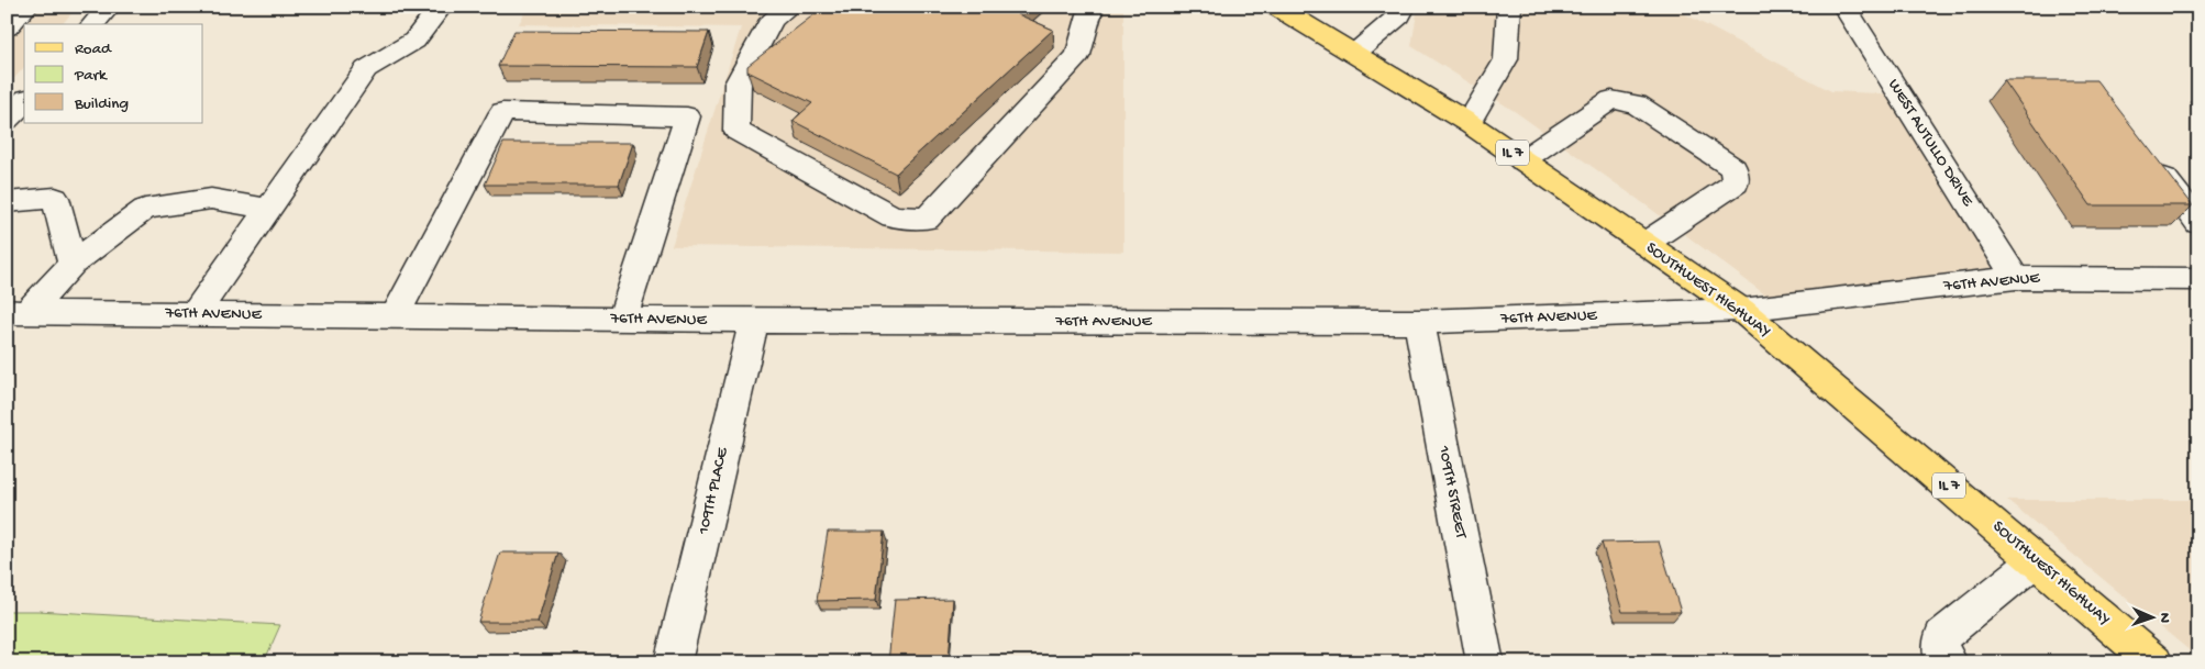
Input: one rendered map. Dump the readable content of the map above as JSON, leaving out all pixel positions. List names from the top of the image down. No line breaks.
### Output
{"streets":{"main road":["IL 7","SOUTHWEST HIGHWAY"],"street":["WEST AUTULLO DRIVE","76TH AVENUE","109TH PLACE","109TH STREET"]},"crossings":[["WEST AUTULLO DRIVE","76TH AVENUE"],["76TH AVENUE","SOUTHWEST HIGHWAY"],["76TH AVENUE","109TH PLACE"],["76TH AVENUE","109TH STREET"]],"legend":["Road","Park","Building"],"north":"right"}
